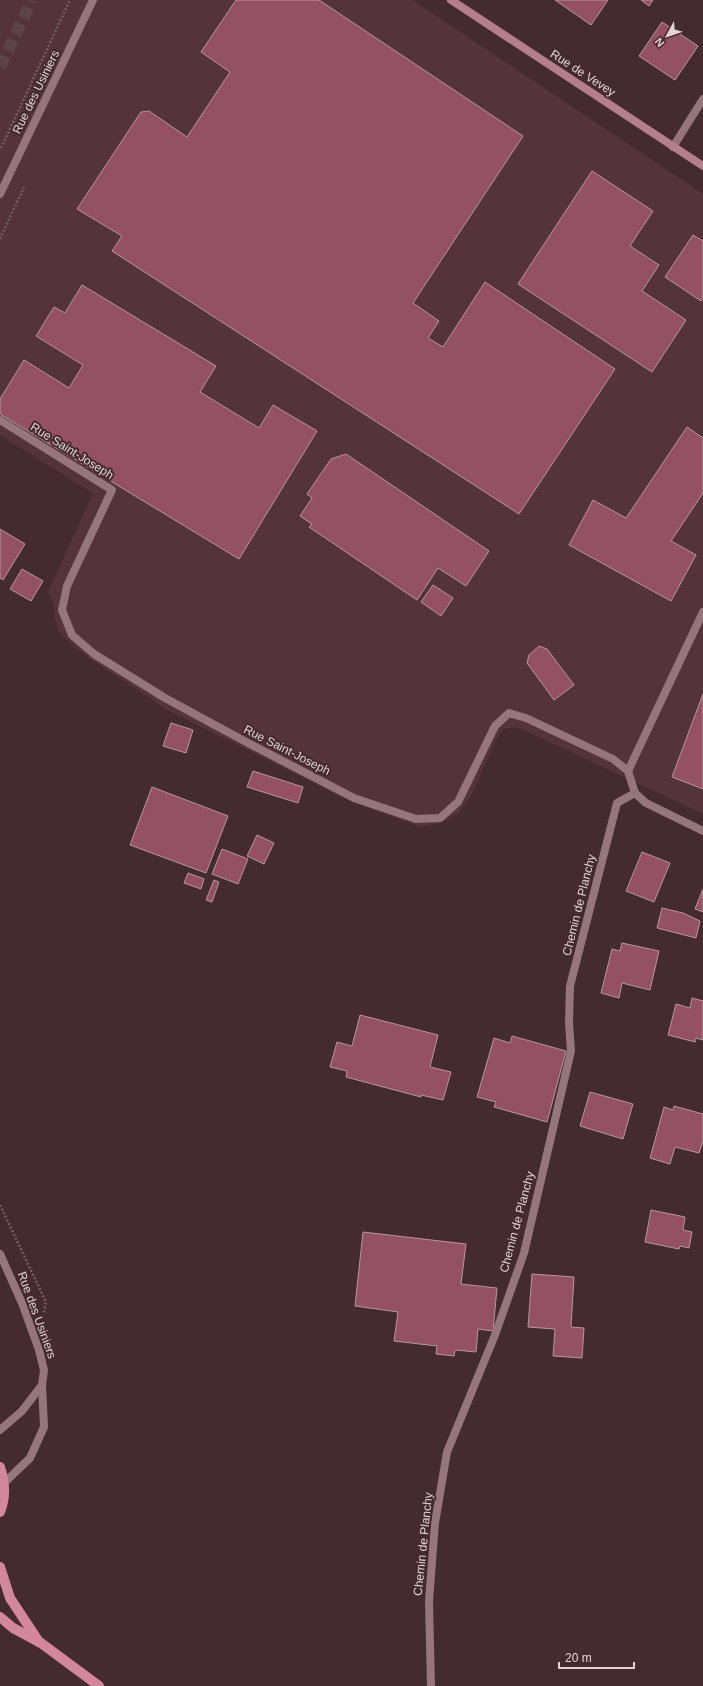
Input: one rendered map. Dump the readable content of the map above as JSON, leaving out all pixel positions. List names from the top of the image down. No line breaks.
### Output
{"streets":{"main road":["Rue de Vevey"],"street":["Rue des Usiniers","Rue Saint-Joseph","Chemin de Planchy"]},"scale_bar":"20 m","north":"bottom left"}
